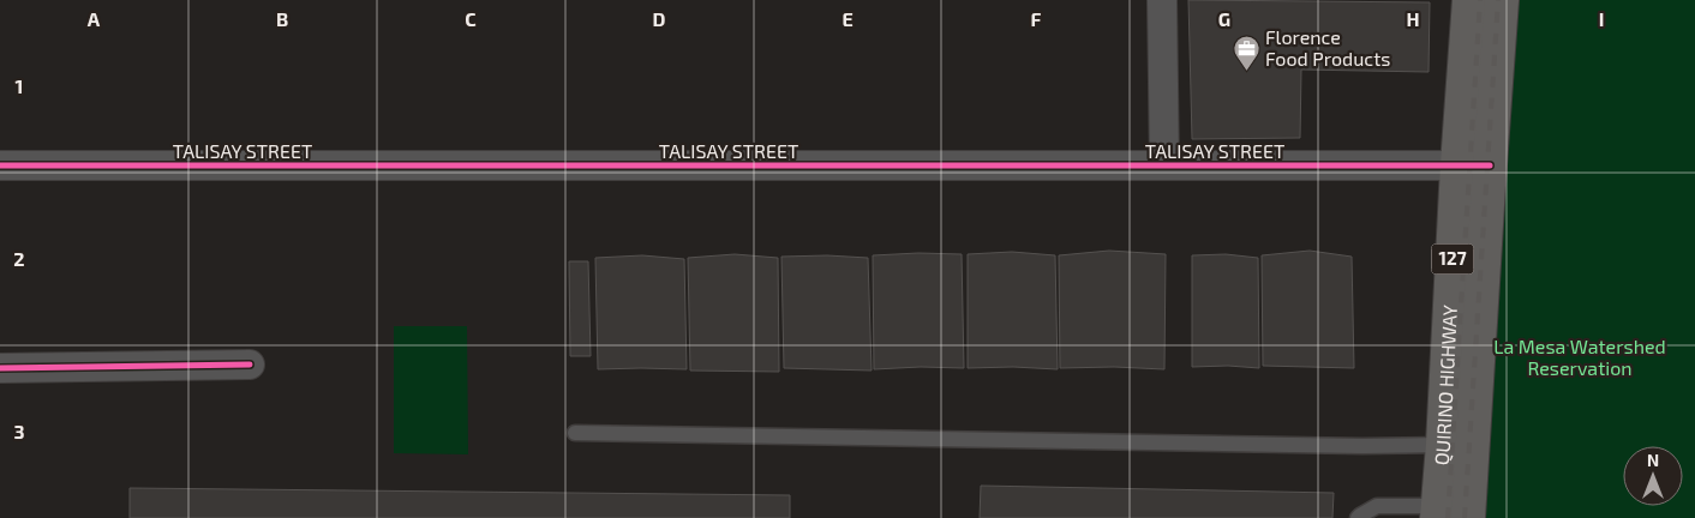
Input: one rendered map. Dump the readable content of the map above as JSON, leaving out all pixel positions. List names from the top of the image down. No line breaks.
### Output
{"streets":{"main road":["127","QUIRINO HIGHWAY"],"street":["TALISAY STREET"]},"crossings":[["TALISAY STREET","QUIRINO HIGHWAY"]],"parks":["La Mesa Watershed Reservation"],"places":{"office":["Florence Food Products"]},"north":"top","grid":{"columns":["A","B","C","D","E","F","G","H","I"],"rows":["1","2","3"]}}
